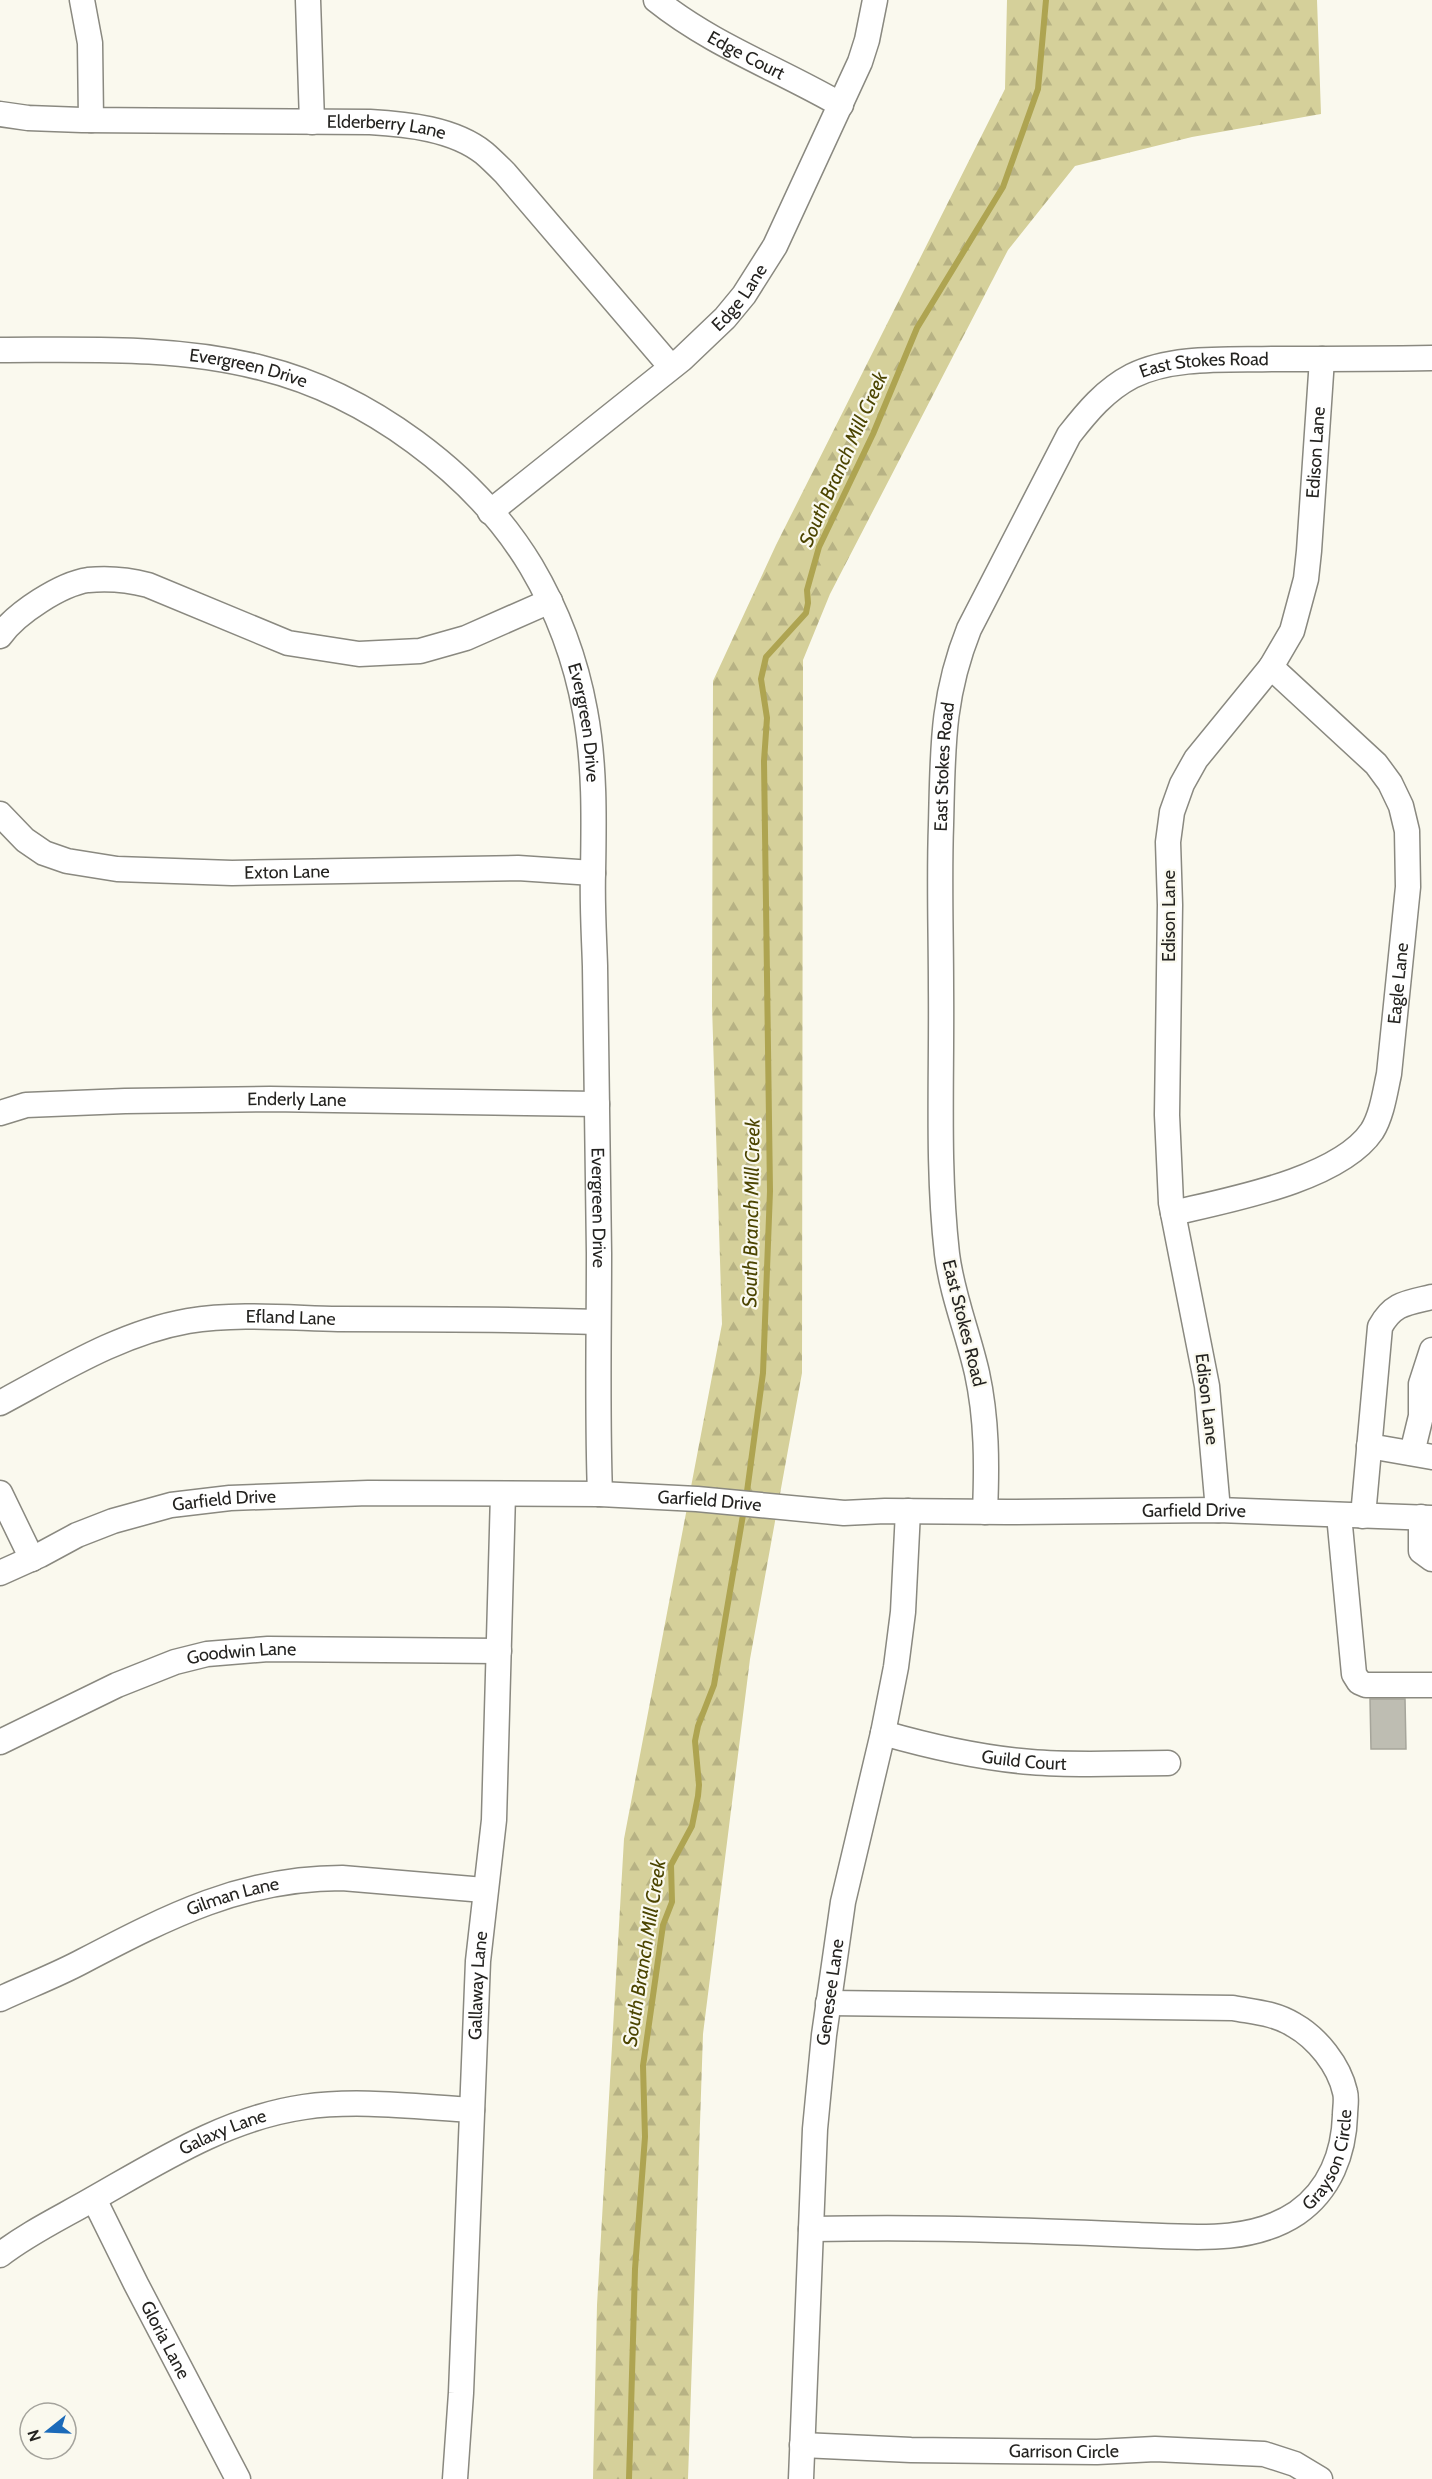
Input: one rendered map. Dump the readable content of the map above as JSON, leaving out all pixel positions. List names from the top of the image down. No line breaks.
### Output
{"streets":{"street":["Edge Court","Elderberry Lane","Edge Lane","East Stokes Road","Evergreen Drive","Edison Lane","Exton Lane","Eagle Lane","Enderly Lane","Efland Lane","Garfield Drive","Goodwin Lane","Guild Court","Gilman Lane","Gallaway Lane","Genesee Lane","Galaxy Lane","Grayson Circle","Gloria Lane","Garrison Circle"]},"crossings":[["Edge Court","Edge Lane"],["Elderberry Lane","Edge Lane"],["Edge Lane","Evergreen Drive"],["East Stokes Road","Edison Lane"],["East Stokes Road","Garfield Drive"],["Evergreen Drive","Exton Lane"],["Evergreen Drive","Enderly Lane"],["Evergreen Drive","Efland Lane"],["Evergreen Drive","Garfield Drive"],["Edison Lane","Eagle Lane"],["Edison Lane","Garfield Drive"],["Garfield Drive","Gallaway Lane"],["Garfield Drive","Genesee Lane"],["Goodwin Lane","Gallaway Lane"],["Guild Court","Genesee Lane"],["Gilman Lane","Gallaway Lane"],["Gallaway Lane","Galaxy Lane"],["Genesee Lane","Grayson Circle"],["Genesee Lane","Garrison Circle"],["Galaxy Lane","Gloria Lane"]],"water":["South Branch Mill Creek"],"north":"left"}
